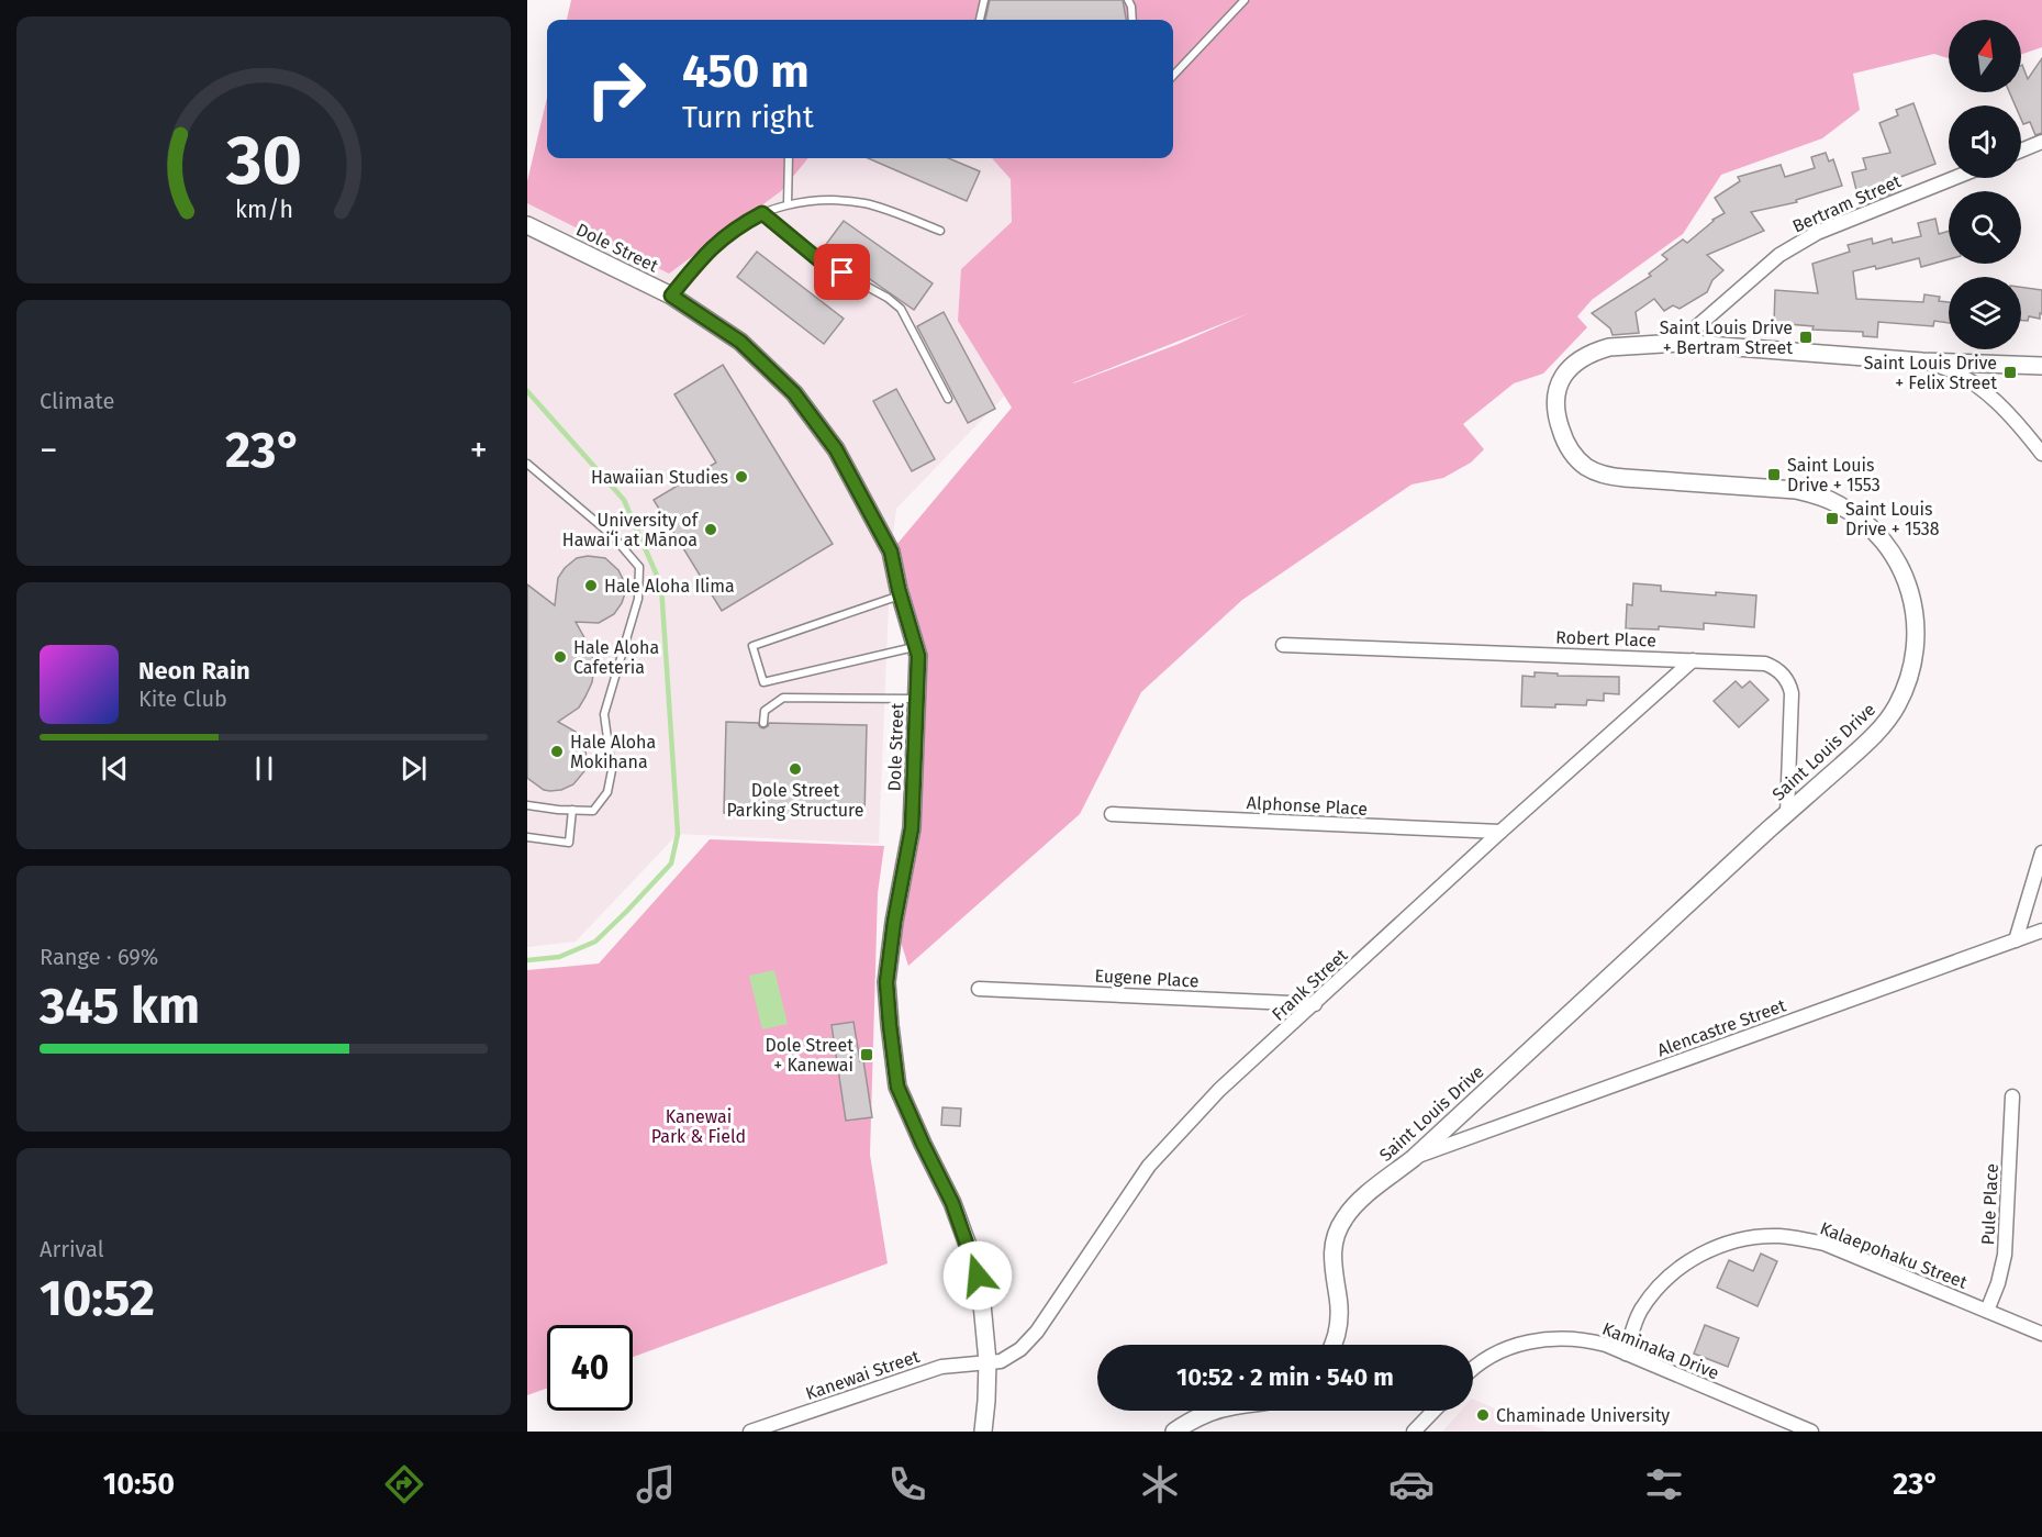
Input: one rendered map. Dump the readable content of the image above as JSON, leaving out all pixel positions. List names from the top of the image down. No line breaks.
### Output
{"streets":{"street":["Bertram Street","Dole Street","Robert Place","Saint Louis Drive","Alphonse Place","Eugene Place","Frank Street","Alencastre Street","Pule Place","Kalaepohaku Street","Kaminaka Drive","Kanewai Street"]},"crossings":[["Bertram Street","Saint Louis Drive"],["Dole Street","Frank Street"],["Dole Street","Kanewai Street"],["Robert Place","Saint Louis Drive"],["Robert Place","Frank Street"],["Saint Louis Drive","Alencastre Street"],["Alphonse Place","Frank Street"],["Eugene Place","Frank Street"],["Frank Street","Kanewai Street"],["Pule Place","Kalaepohaku Street"],["Kalaepohaku Street","Kaminaka Drive"]],"parks":["Kanewai Park & Field"],"places":{"transit":["Saint Louis Drive + Bertram Street","Saint Louis Drive + Felix Street","Saint Louis Drive + 1553","Saint Louis Drive + 1538","Dole Street + Kanewai"],"other":["Hawaiian Studies","University of Hawaiʻi at Mānoa","Hale Aloha Ilima","Hale Aloha Cafeteria","Hale Aloha Mokihana","Dole Street Parking Structure","Chaminade University"]},"north":"top","page":{"turn":["450 m","Turn right"],"tile":["Climate",["Range · 69%","345 km"],["Arrival","10:52"]],"heat":["−","23°","+"],"song":["Neon Rain","Kite Club"],"limit":"40","trip":"10:52 · 2 min · 540 m","tabs":["10:50","23°"],"gauge":["30","km/h"]}}
